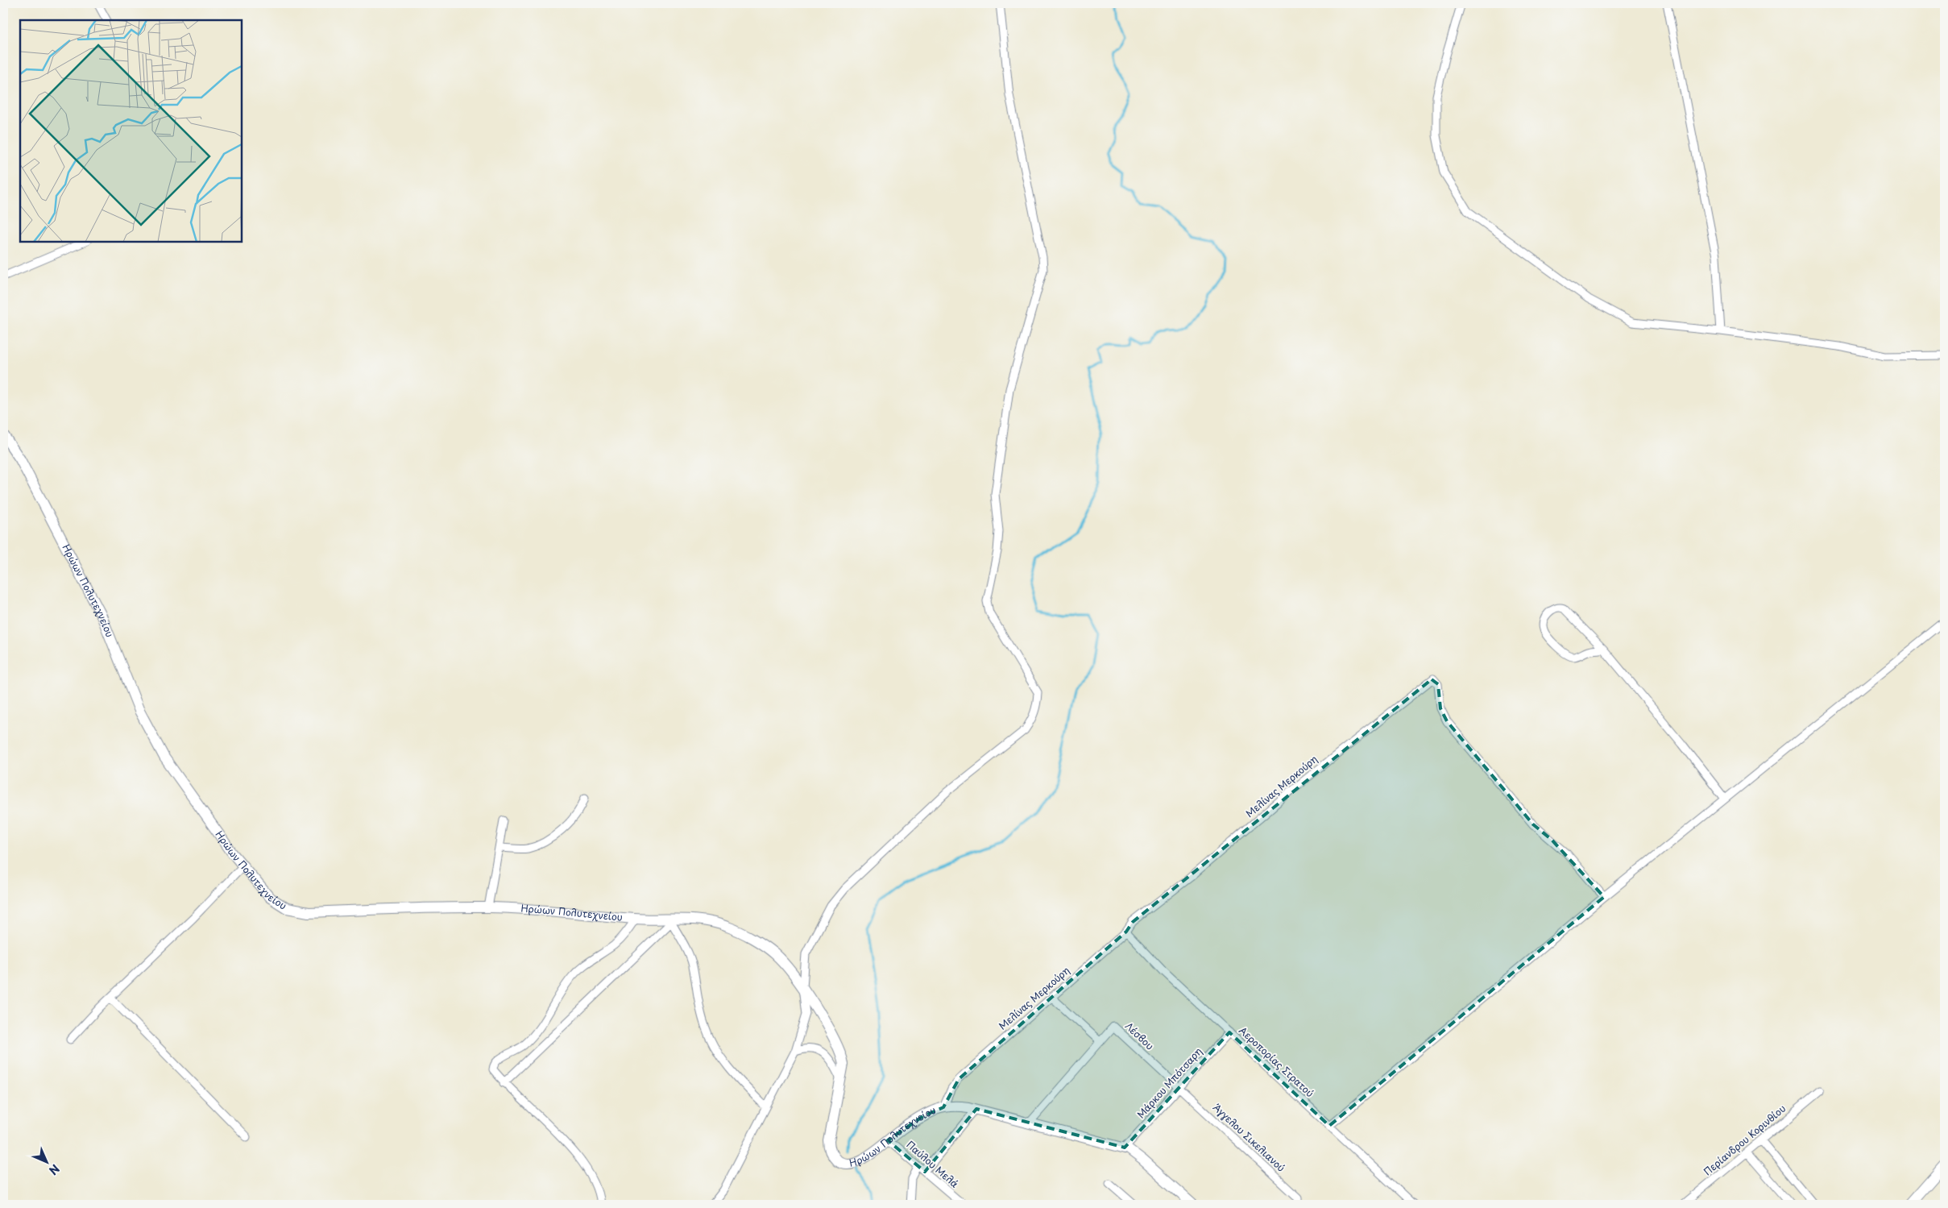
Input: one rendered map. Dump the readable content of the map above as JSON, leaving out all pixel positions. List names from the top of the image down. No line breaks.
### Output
{"streets":{"street":["Ηρώων Πολυτεχνείου","Μελίνας Μερκούρη","Λέσβου","Αεροπορίας Στρατού","Μάρκου Μπότσαρη","Άγγελου Σικελιανού","Περίανδρου Κορινθίου","Παύλου Μελά"]},"crossings":[["Ηρώων Πολυτεχνείου","Μελίνας Μερκούρη"],["Ηρώων Πολυτεχνείου","Μάρκου Μπότσαρη"],["Ηρώων Πολυτεχνείου","Παύλου Μελά"],["Μελίνας Μερκούρη","Αεροπορίας Στρατού"],["Λέσβου","Μάρκου Μπότσαρη"],["Λέσβου","Άγγελου Σικελιανού"],["Αεροπορίας Στρατού","Μάρκου Μπότσαρη"],["Μάρκου Μπότσαρη","Άγγελου Σικελιανού"]],"north":"bottom right"}
